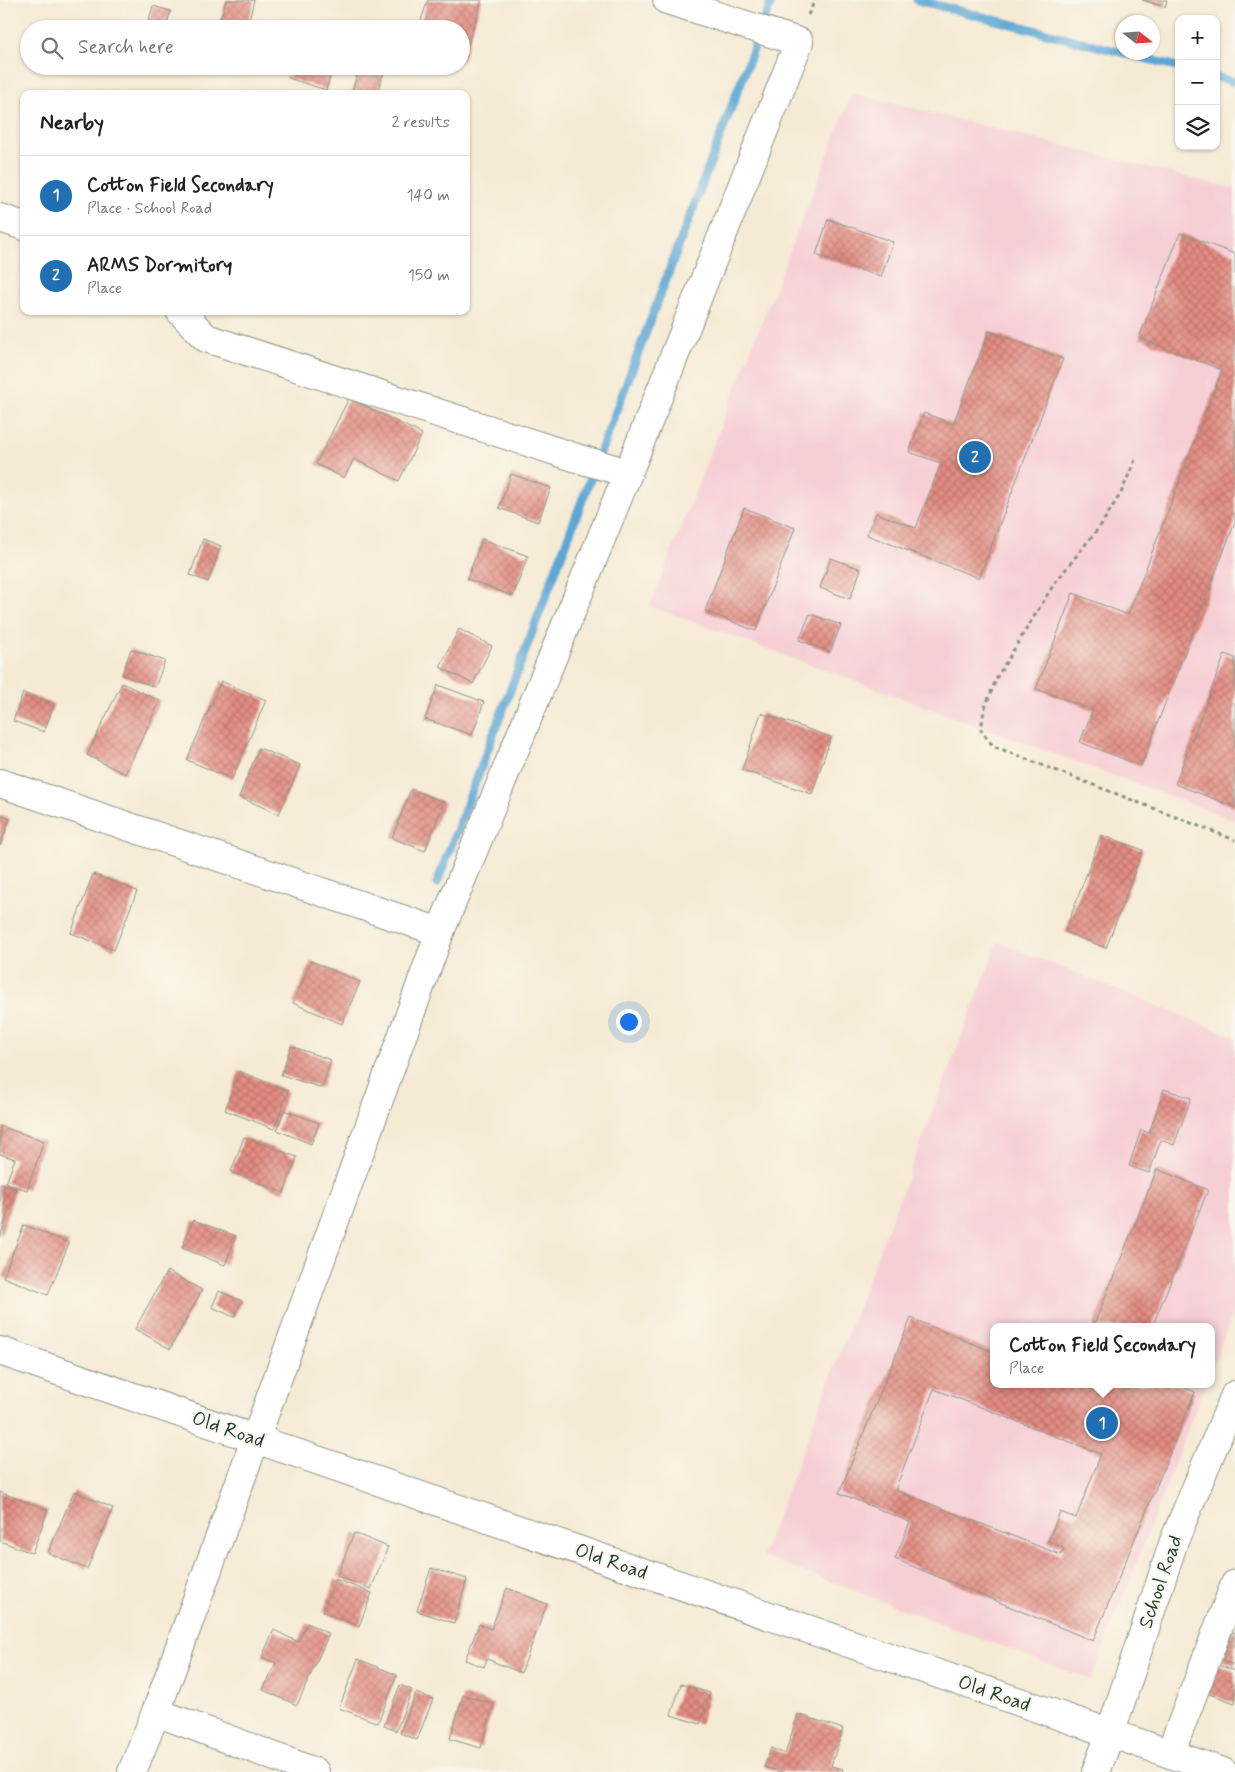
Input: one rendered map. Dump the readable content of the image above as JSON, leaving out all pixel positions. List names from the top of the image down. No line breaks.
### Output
{"streets":{"street":["Old Road","School Road"]},"crossings":[["Old Road","School Road"]],"north":"right","page":{"map_buttons":["+","−"],"search":"Search here","heading":["Nearby","2 results"],"list":[{"mark":"1","name":"Cotton Field Secondary","note":"Place · School Road","value":"140 m"},{"mark":"2","name":"ARMS Dormitory","note":"Place","value":"150 m"}],"pins":["2","1"],"popup":["Cotton Field Secondary","Place"]}}
